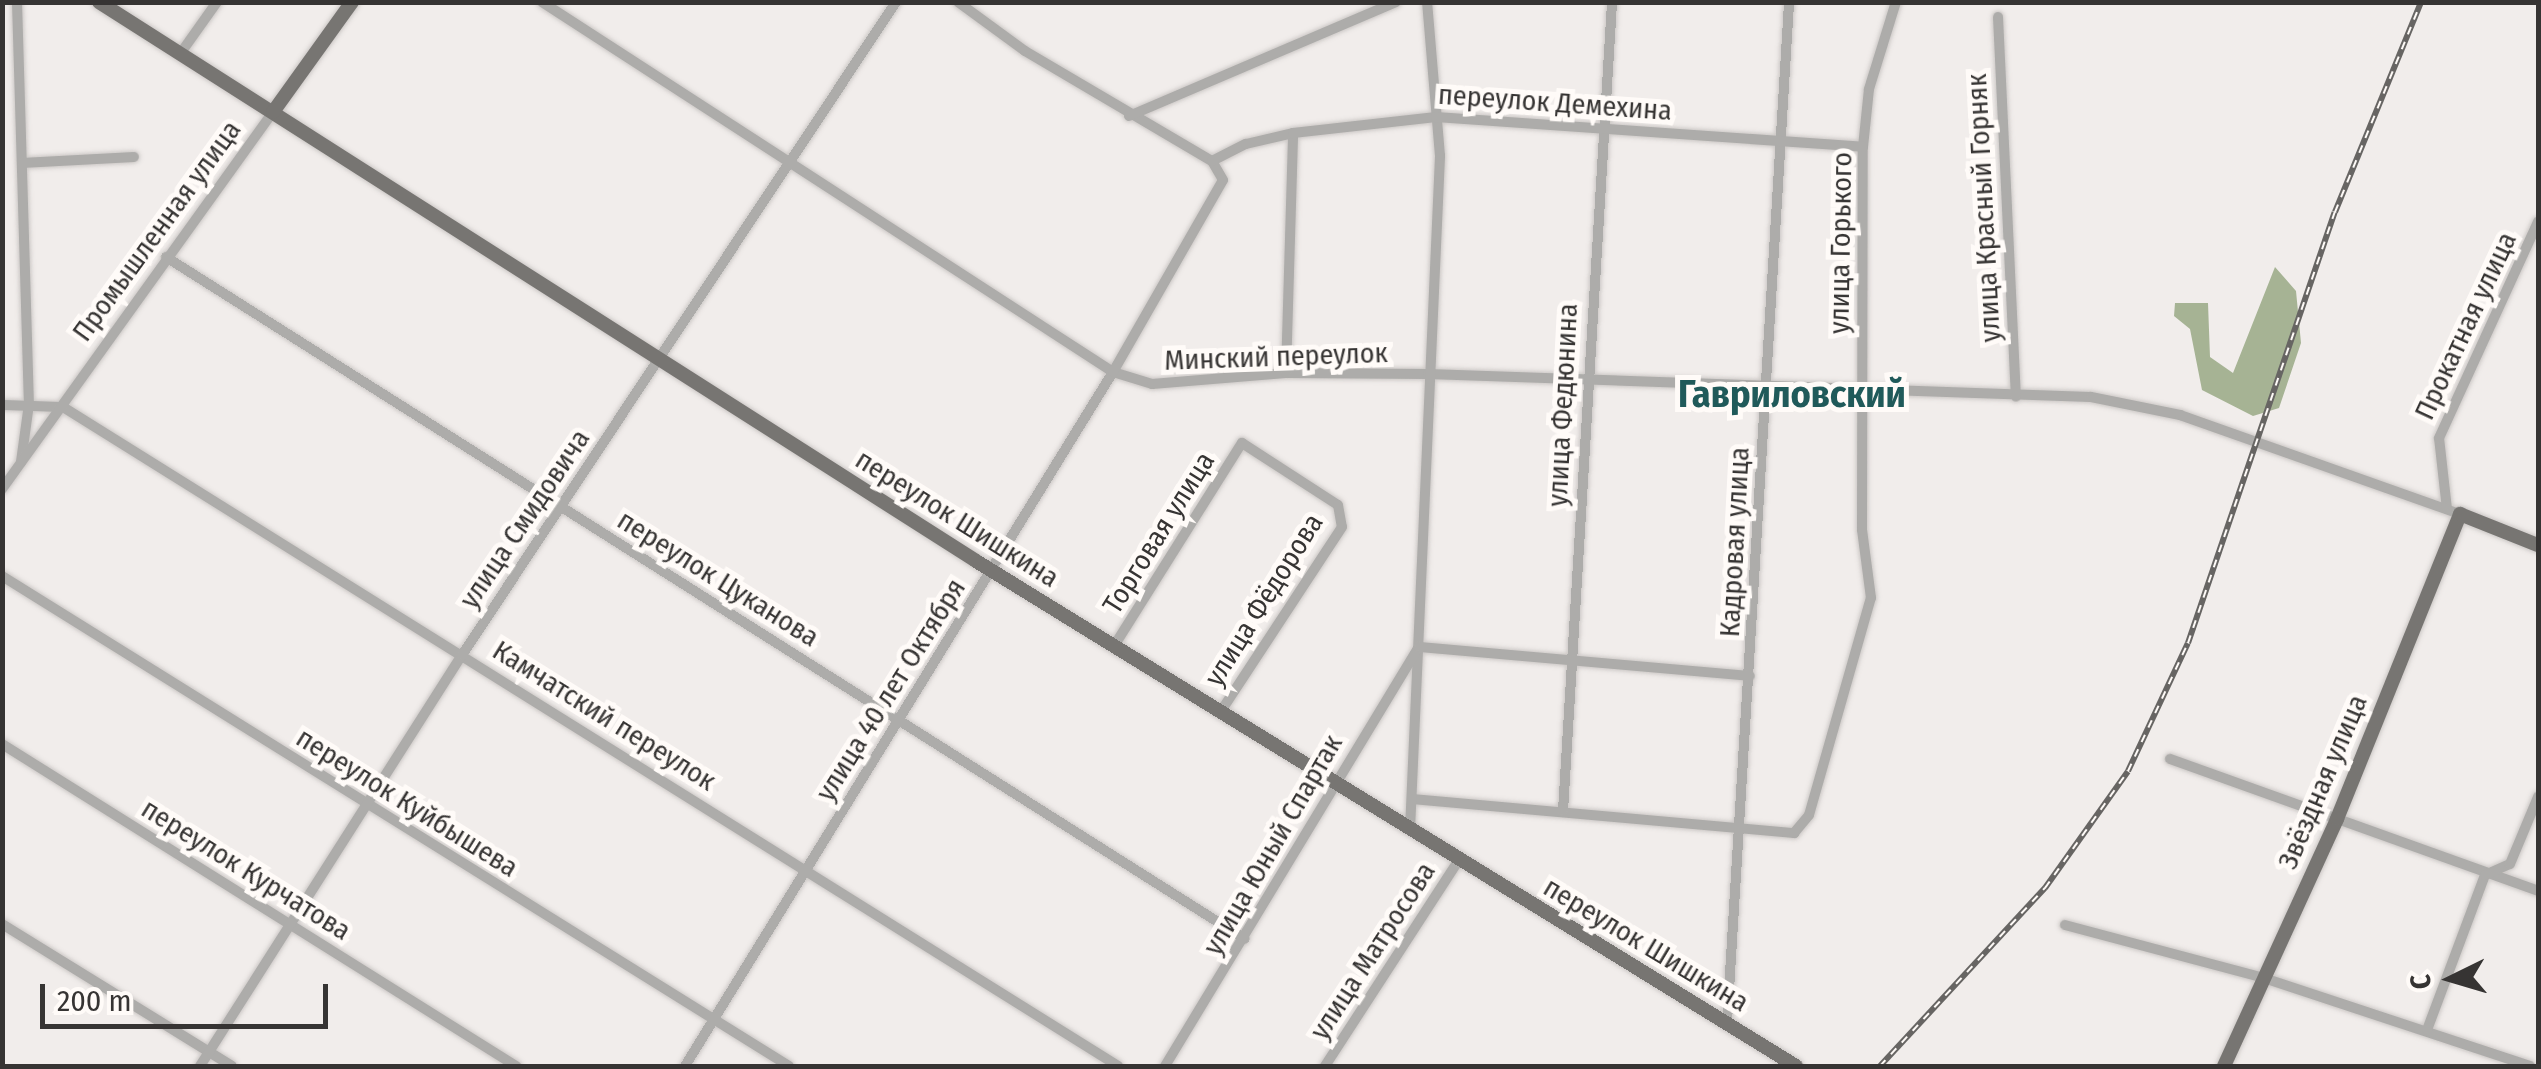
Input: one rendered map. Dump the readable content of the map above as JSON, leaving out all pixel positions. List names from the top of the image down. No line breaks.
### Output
{"streets":{"main road":["Промышленная улица","переулок Шишкина","Звёздная улица"],"street":["переулок Демехина","улица Красный Горняк","улица Горького","Прокатная улица","Минский переулок","улица Федюнина","улица Смидовича","Торговая улица","Кадровая улица","переулок Цуканова","улица Фёдорова","улица 40 лет Октября","Камчатский переулок","переулок Куйбышева","улица Юный Спартак","переулок Курчатова","улица Матросова"]},"crossings":[["переулок Демехина","улица Горького"],["переулок Демехина","улица Федюнина"],["переулок Демехина","Кадровая улица"],["переулок Демехина","улица 40 лет Октября"],["переулок Демехина","улица Юный Спартак"],["улица Красный Горняк","Минский переулок"],["Промышленная улица","переулок Шишкина"],["Промышленная улица","переулок Цуканова"],["Промышленная улица","Камчатский переулок"],["улица Горького","Минский переулок"],["улица Горького","Кадровая улица"],["Прокатная улица","Минский переулок"],["Прокатная улица","Звёздная улица"],["Минский переулок","улица Федюнина"],["Минский переулок","улица Смидовича"],["Минский переулок","Кадровая улица"],["Минский переулок","улица 40 лет Октября"],["Минский переулок","Звёздная улица"],["Минский переулок","улица Юный Спартак"],["улица Смидовича","переулок Шишкина"],["улица Смидовича","переулок Цуканова"],["улица Смидовича","Камчатский переулок"],["улица Смидовича","переулок Куйбышева"],["улица Смидовича","переулок Курчатова"],["переулок Шишкина","Торговая улица"],["переулок Шишкина","Кадровая улица"],["переулок Шишкина","улица Фёдорова"],["переулок Шишкина","улица 40 лет Октября"],["переулок Шишкина","улица Юный Спартак"],["переулок Шишкина","улица Матросова"],["Торговая улица","улица Фёдорова"],["переулок Цуканова","улица 40 лет Октября"],["переулок Цуканова","улица Юный Спартак"],["улица 40 лет Октября","Камчатский переулок"],["улица 40 лет Октября","переулок Куйбышева"]],"districts":["Гавриловский"],"scale_bar":"200 m","north":"left"}
